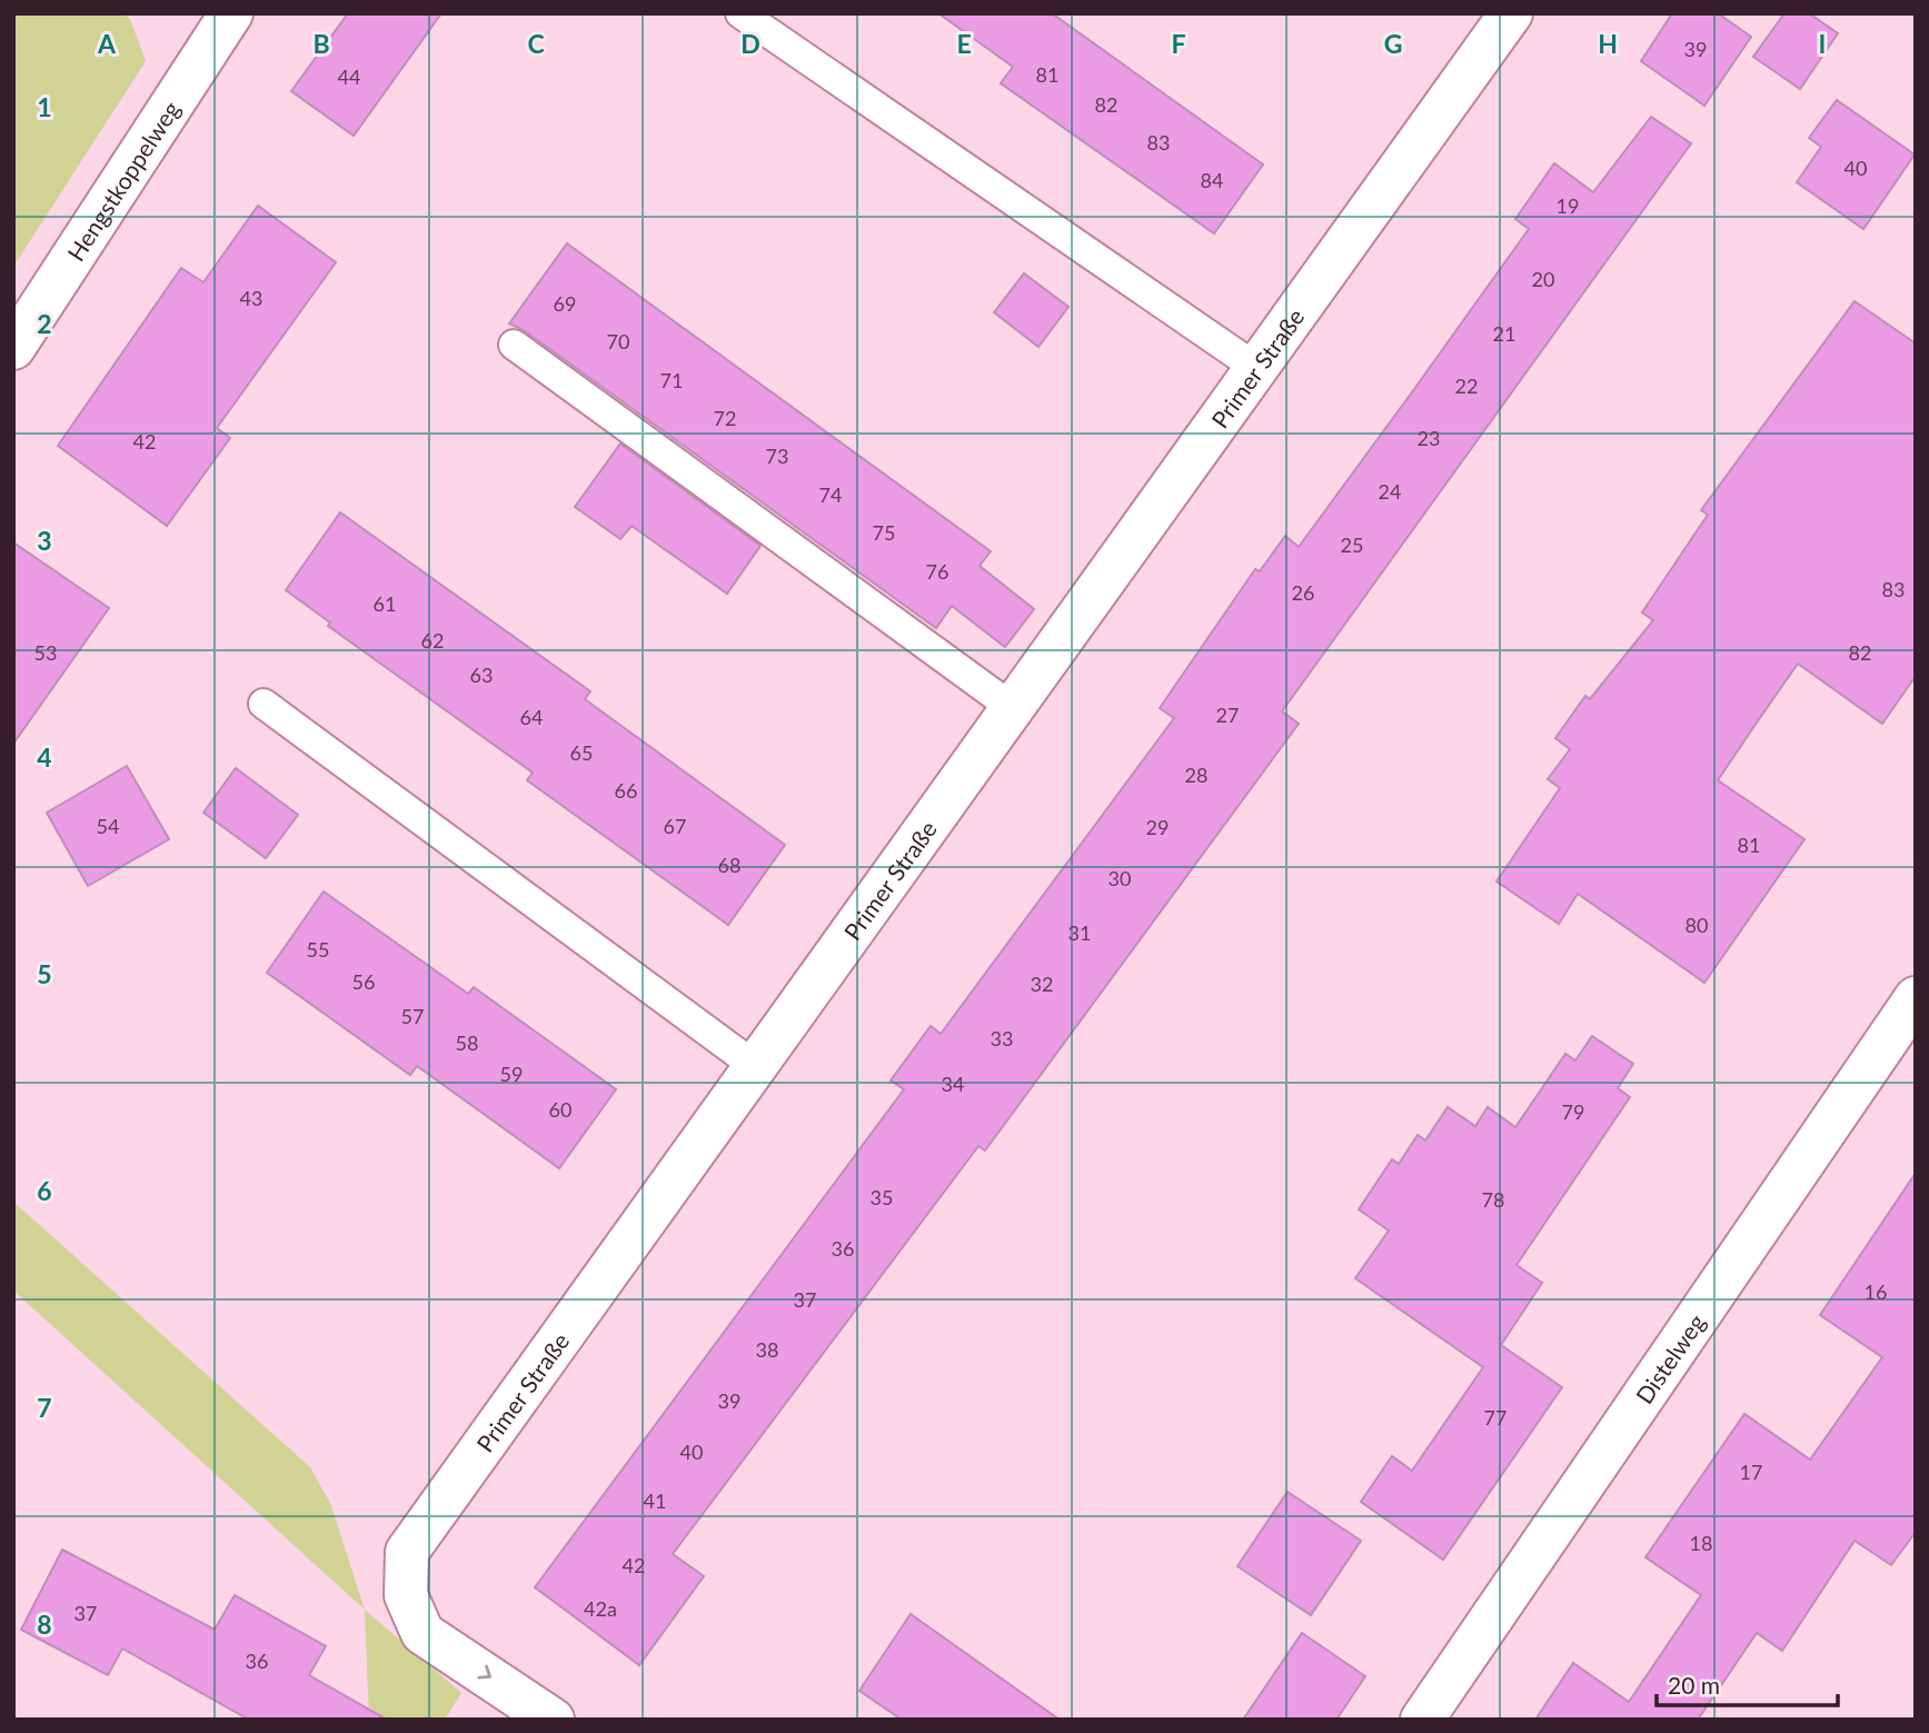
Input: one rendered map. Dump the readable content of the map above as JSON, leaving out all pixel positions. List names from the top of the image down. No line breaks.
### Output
{"streets":{"street":["Hengstkoppelweg","Primer Straße","Distelweg"]},"house_numbers":["39","81","44","82","83","40","84","19","20","43","69","21","70","71","22","72","23","42","73","24","74","75","25","76","83","26","61","62","53","82","63","27","64","65","28","66","54","67","29","81","68","30","80","31","55","56","32","57","33","58","59","34","60","79","35","78","36","16","37","38","39","77","40","17","41","18","42","42a","37","36"],"scale_bar":"20 m","grid":{"columns":["A","B","C","D","E","F","G","H","I"],"rows":["1","2","3","4","5","6","7","8"]}}
